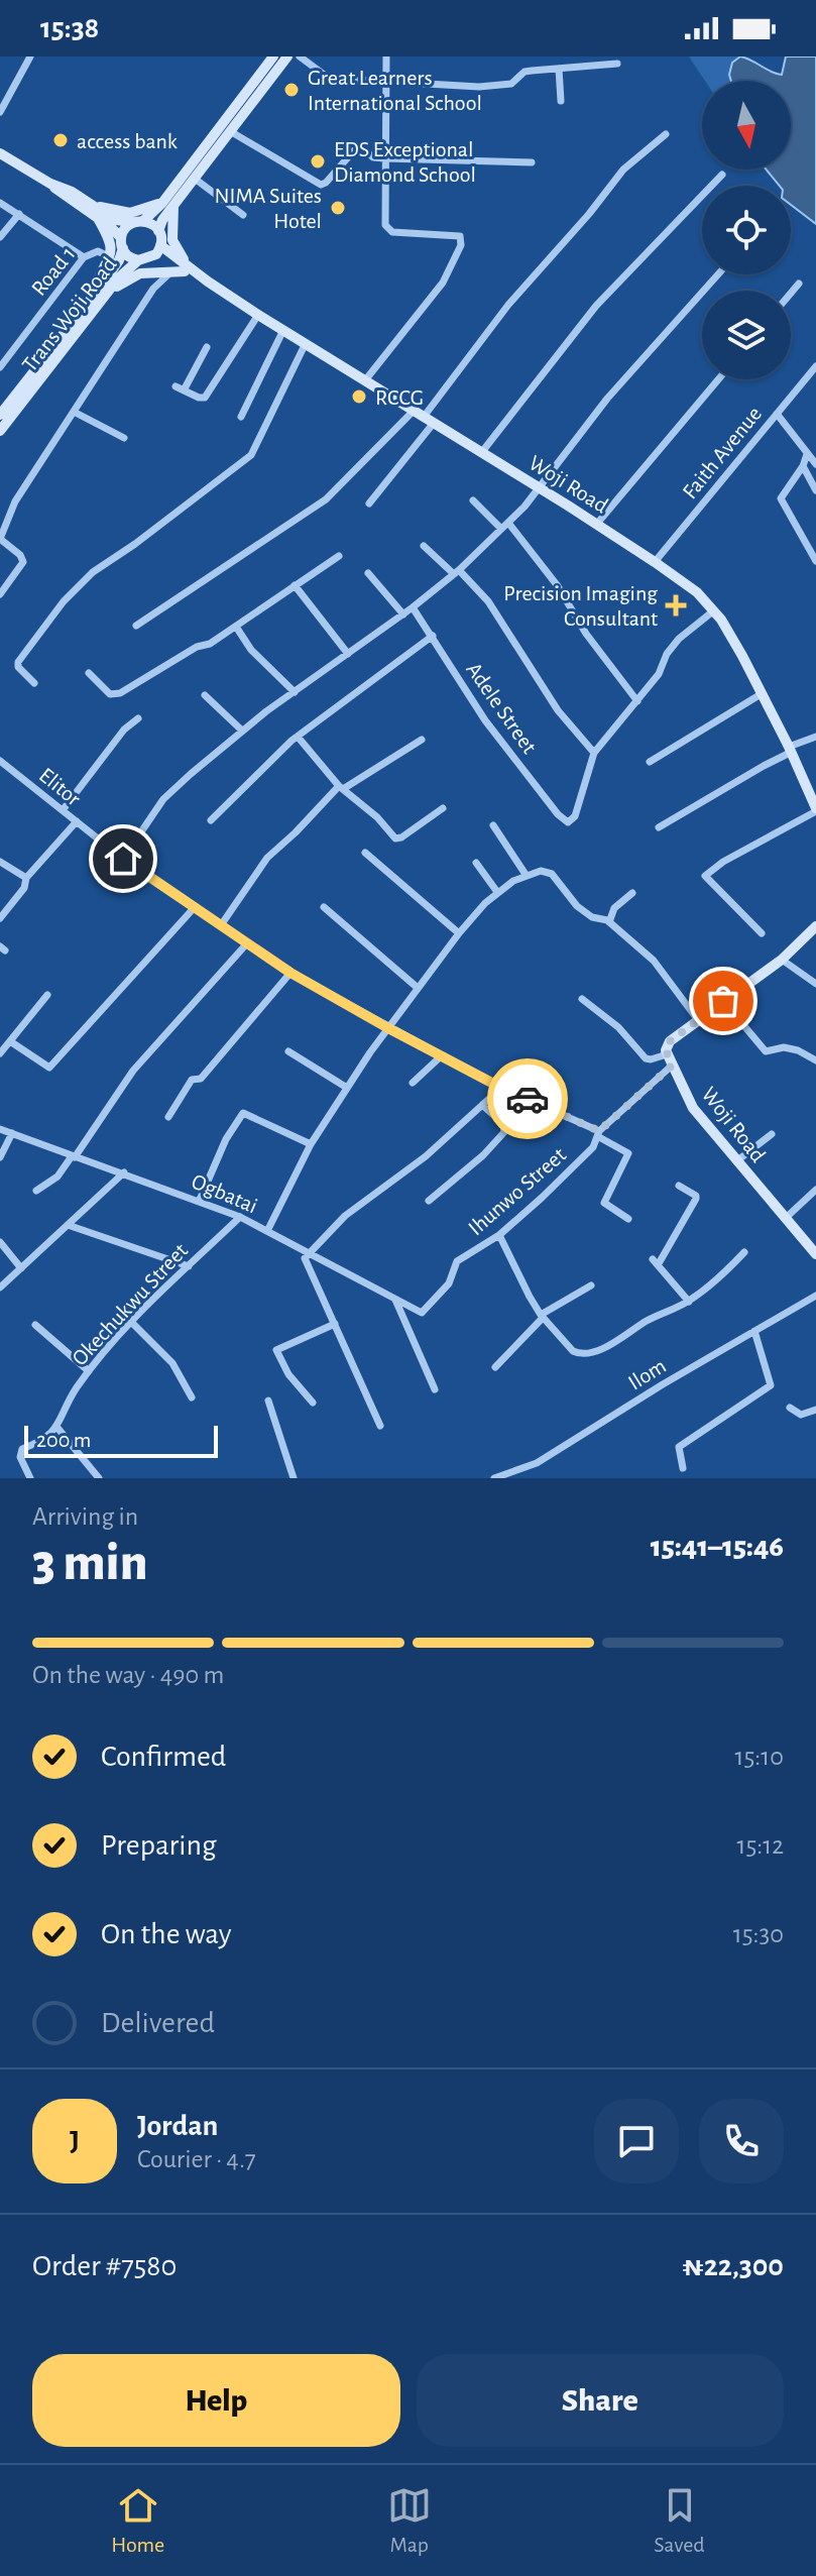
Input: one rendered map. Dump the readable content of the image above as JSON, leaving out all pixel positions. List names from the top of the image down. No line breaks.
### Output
{"streets":{"main road":["Trans Woji Road","Woji Road"],"street":["Road 1","Faith Avenue","Adele Street","Elitor","Ihunwo Street","Ogbatai","Okechukwu Street","Ilom"]},"crossings":[["Trans Woji Road","Woji Road"],["Faith Avenue","Woji Road"],["Woji Road","Ihunwo Street"],["Elitor","Ihunwo Street"],["Ihunwo Street","Ogbatai"],["Ogbatai","Okechukwu Street"]],"places":{"other":["Great Learners International School","access bank","EDS Exceptional Diamond School","NIMA Suites Hotel","RCCG"],"health":["Precision Imaging Consultant"]},"scale_bar":"200 m","north":"bottom","page":{"status":"15:38","scale":"200 m","heading":["3 min","Arriving in","15:41–15:46"],"panel":["Jordan","Courier · 4.7","Order #7580","₦22,300"],"bar":"On the way · 490 m","list":[["Confirmed","15:10"],["Preparing","15:12"],["On the way","15:30"],"Delivered"],"round":"J","buttons":["Help","Share"],"tabs":["Home","Map","Saved"]}}
